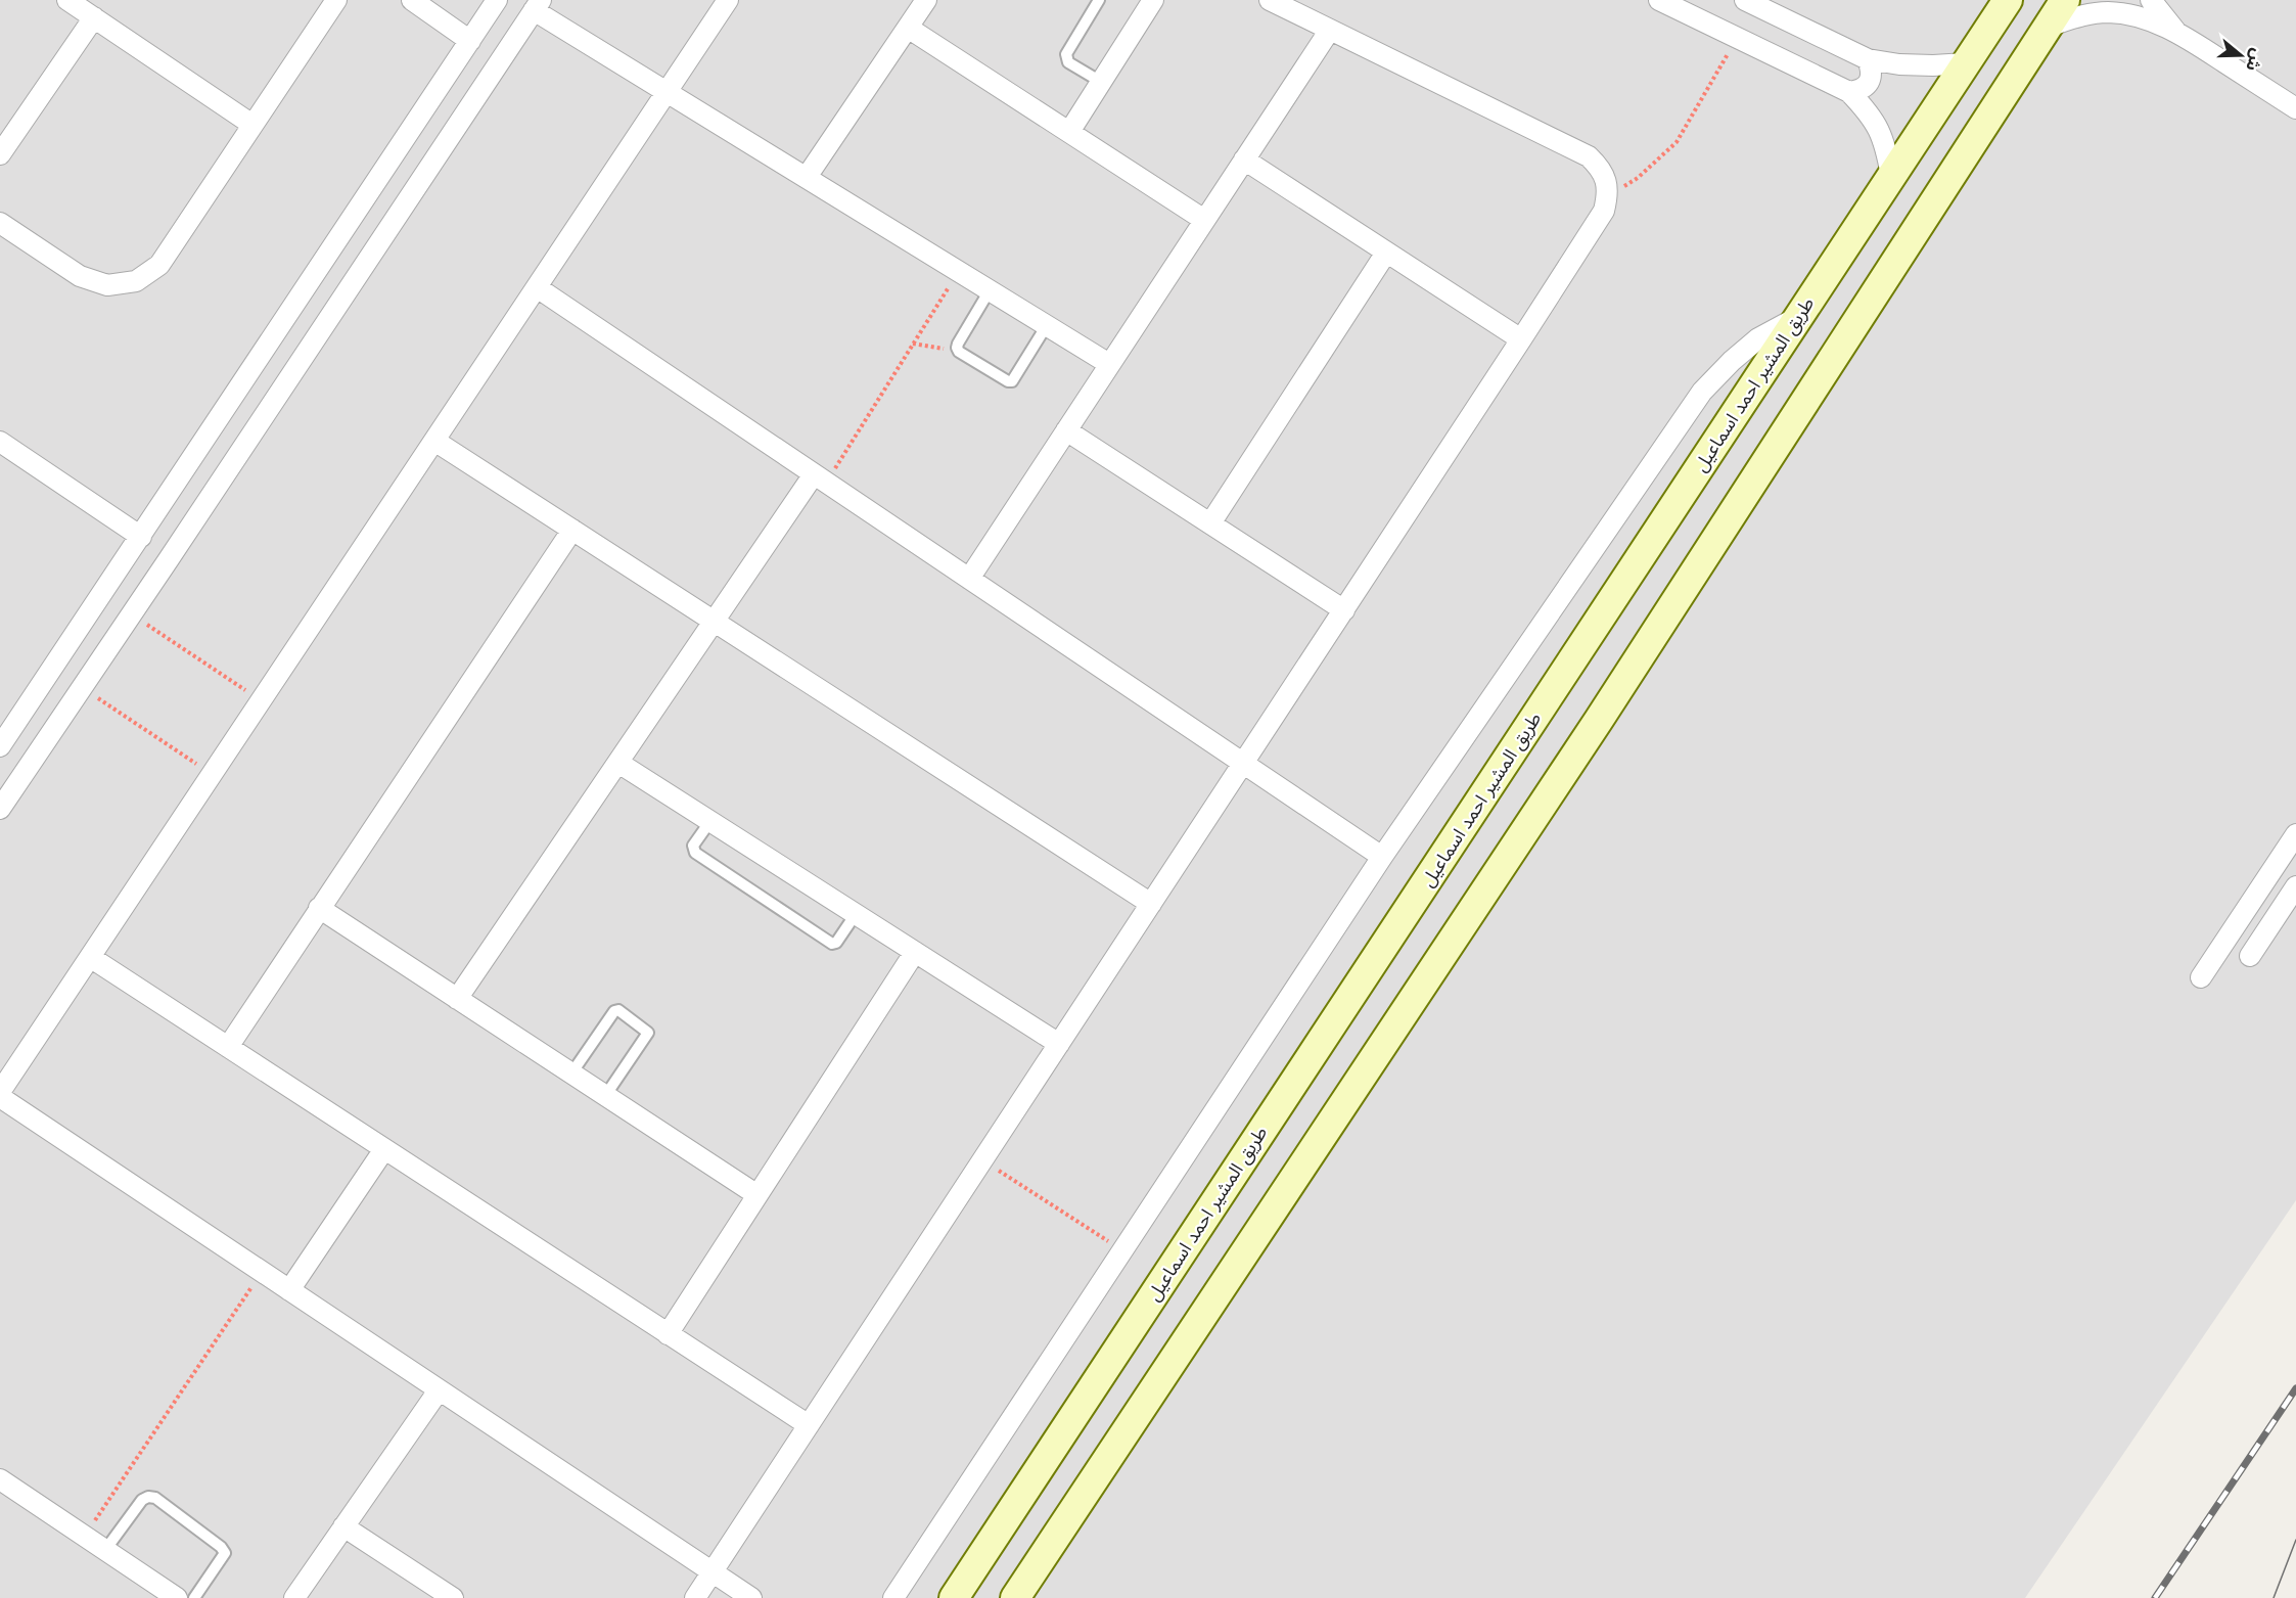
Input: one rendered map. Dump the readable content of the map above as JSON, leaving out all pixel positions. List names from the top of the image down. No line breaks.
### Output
{"streets":{"street":["طريق المشير احمد اسماعيل"]},"north":"right"}
